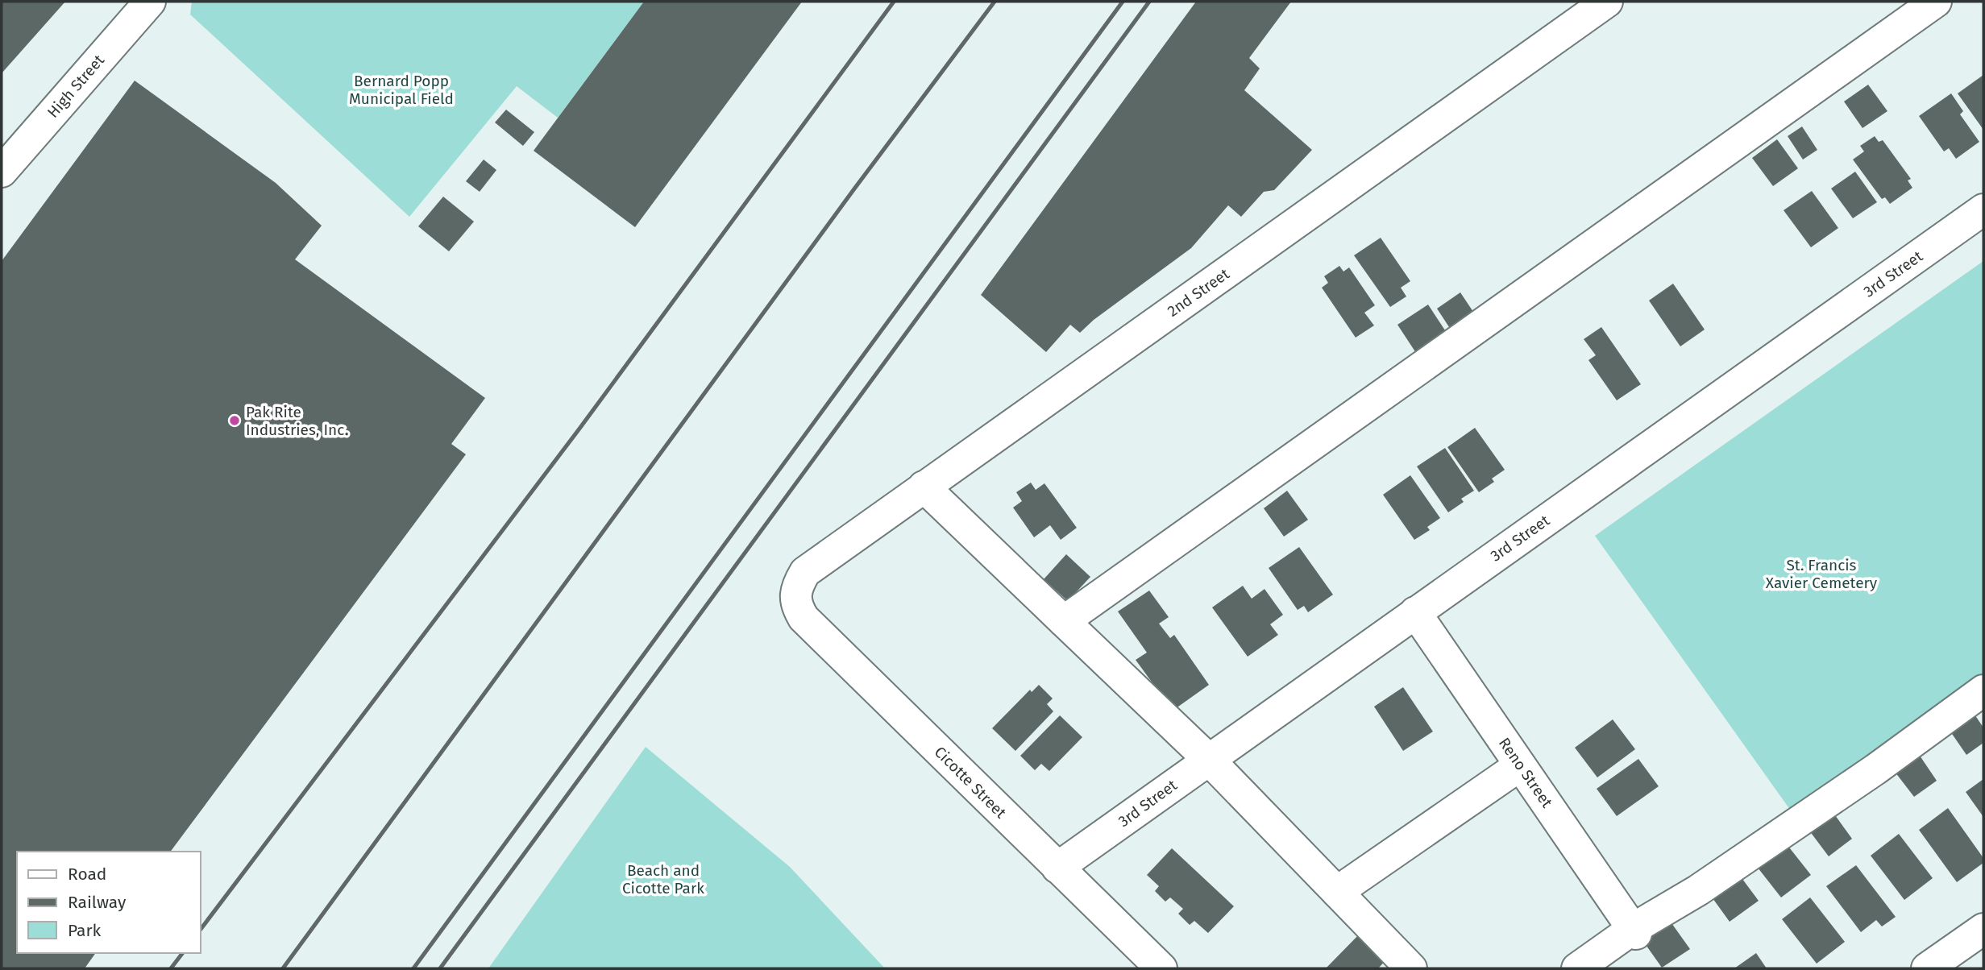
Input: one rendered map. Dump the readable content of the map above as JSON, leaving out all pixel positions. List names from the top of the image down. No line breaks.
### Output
{"streets":{"street":["High Street","3rd Street","2nd Street","Reno Street","Cicotte Street"]},"crossings":[["3rd Street","Reno Street"],["3rd Street","Cicotte Street"],["2nd Street","Cicotte Street"]],"parks":["Bernard Popp Municipal Field","St. Francis Xavier Cemetery","Beach and Cicotte Park"],"places":["Pak Rite Industries, Inc."],"legend":["Road","Railway","Park"]}
